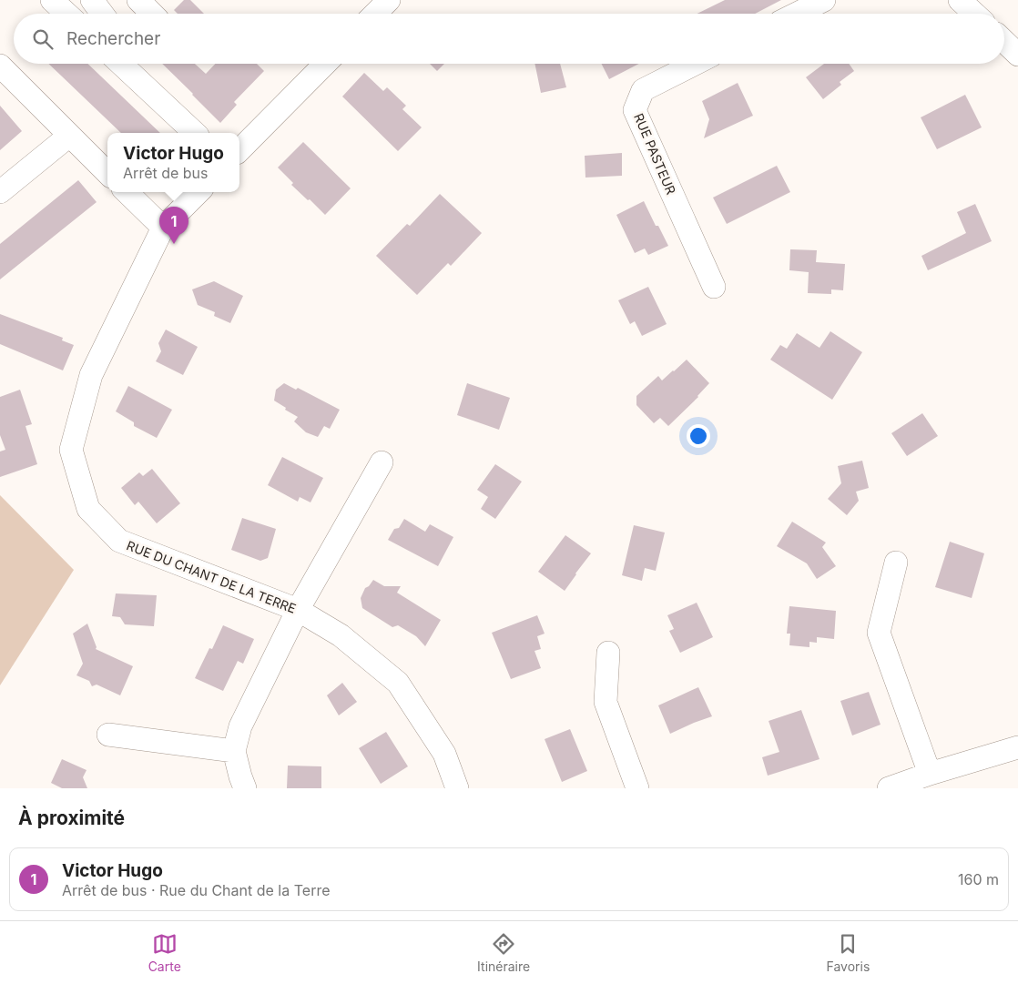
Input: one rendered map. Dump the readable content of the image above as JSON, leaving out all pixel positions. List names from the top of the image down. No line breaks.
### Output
{"streets":{"street":["RUE PASTEUR","RUE DU CHANT DE LA TERRE"]},"page":{"search":"Rechercher","popup":["Victor Hugo","Arrêt de bus"],"pins":"1","heading":"À proximité","list":[{"mark":"1","name":"Victor Hugo","note":"Arrêt de bus · Rue du Chant de la Terre","value":"160 m"}],"nav":["Carte","Itinéraire","Favoris"]}}
